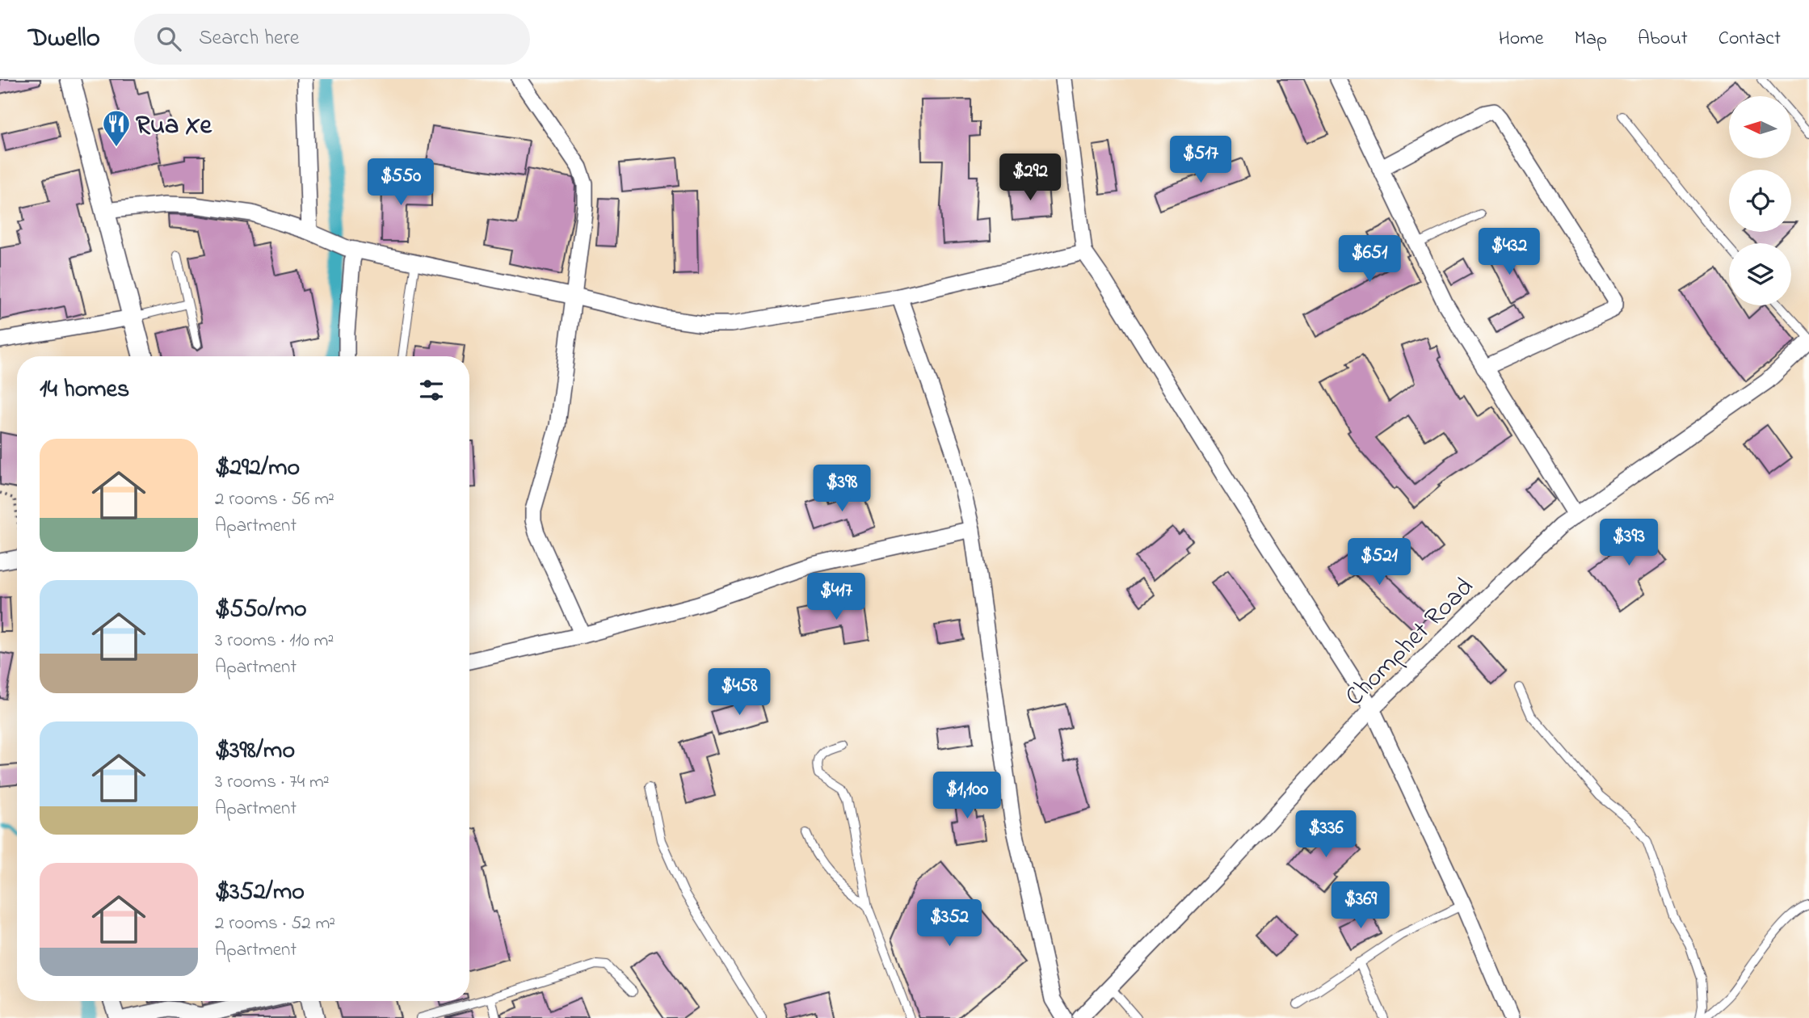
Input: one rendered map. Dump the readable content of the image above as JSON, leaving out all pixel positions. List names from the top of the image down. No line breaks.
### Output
{"streets":{"street":["Chomphet Road"]},"places":{"restaurant":["Rua Xe"]},"north":"left","page":{"header":"Dwello","search":"Search here","nav":["Home","Map","About","Contact"],"price":["$517","$292","$550","$432","$651","$398","$393","$521","$417","$458","$1,100","$336","$369","$352"],"heading":"14 homes","list":[{"name":"$292/mo","note":"2 rooms · 56 m² · Apartment"},{"name":"$550/mo","note":"3 rooms · 110 m² · Apartment"},{"name":"$398/mo","note":"3 rooms · 74 m² · Apartment"},{"name":"$352/mo","note":"2 rooms · 52 m² · Apartment"}]}}
